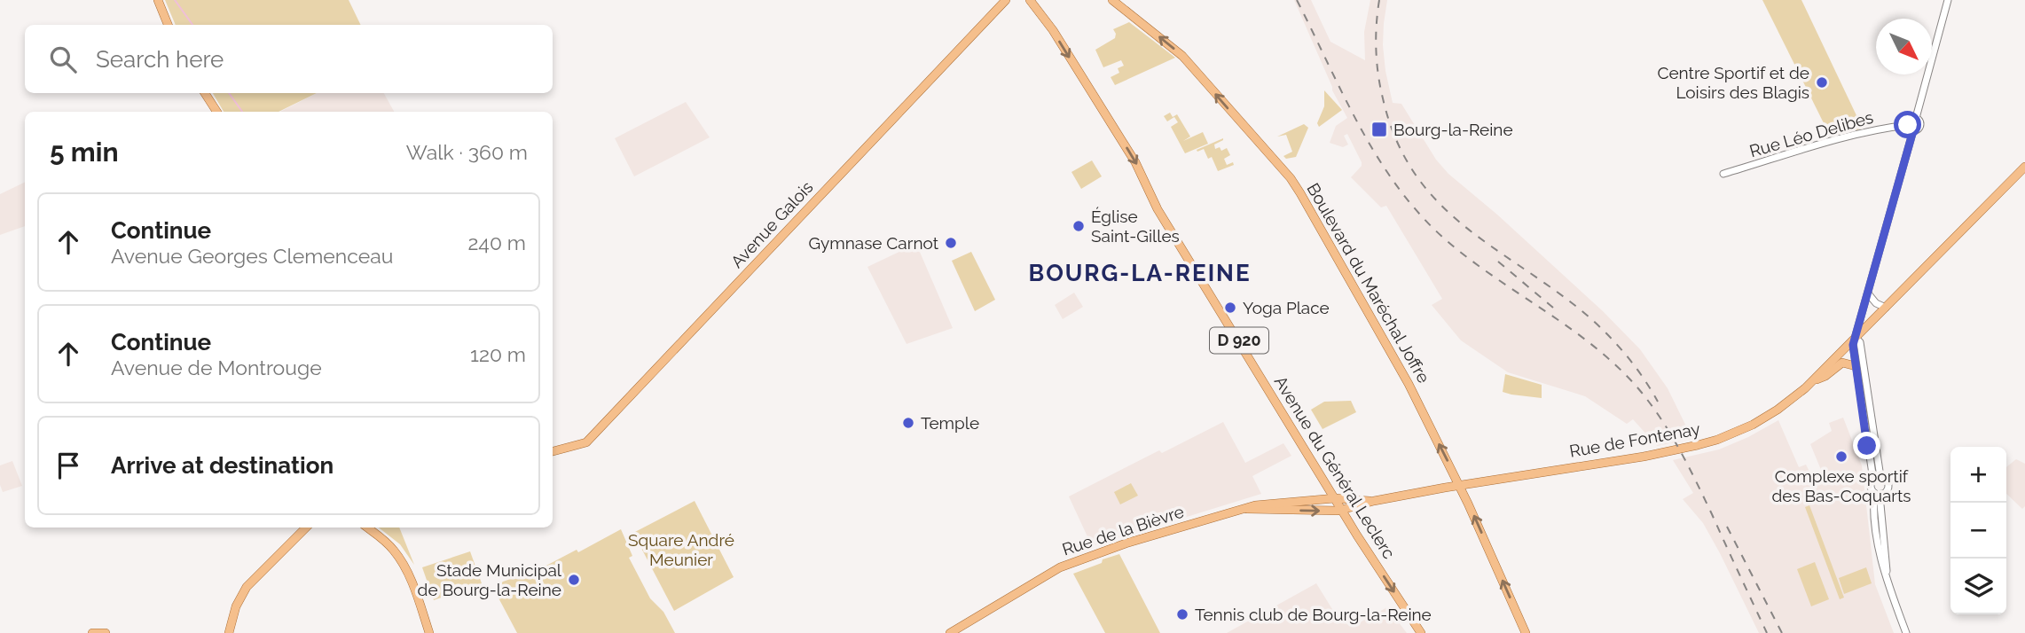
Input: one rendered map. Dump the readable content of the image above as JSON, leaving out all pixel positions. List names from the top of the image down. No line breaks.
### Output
{"streets":{"main road":["Avenue Galois","Boulevard du Maréchal Joffre","D 920","Rue de Fontenay","Avenue du Général Leclerc","Rue de la Bièvre"],"street":["Rue Léo Delibes"]},"crossings":[["Boulevard du Maréchal Joffre","Rue de Fontenay"],["Rue de Fontenay","Rue de la Bièvre"],["Avenue du Général Leclerc","Rue de la Bièvre"]],"one_way":["Boulevard du Maréchal Joffre","Avenue du Général Leclerc"],"districts":["BOURG-LA-REINE"],"parks":["Square André Meunier"],"places":{"other":["Centre Sportif et de Loisirs des Blagis","Église Saint-Gilles","Gymnase Carnot","Yoga Place","Temple","Complexe sportif des Bas-Coquarts","Stade Municipal de Bourg-la-Reine","Tennis club de Bourg-la-Reine"],"transit":["Bourg-la-Reine"]},"north":"bottom right","page":{"search":"Search here","heading":["5 min","Walk · 360 m"],"list":[["Continue","Avenue Georges Clemenceau","240 m"],["Continue","Avenue de Montrouge","120 m"],"Arrive at destination"],"map_buttons":["+","−"]}}
